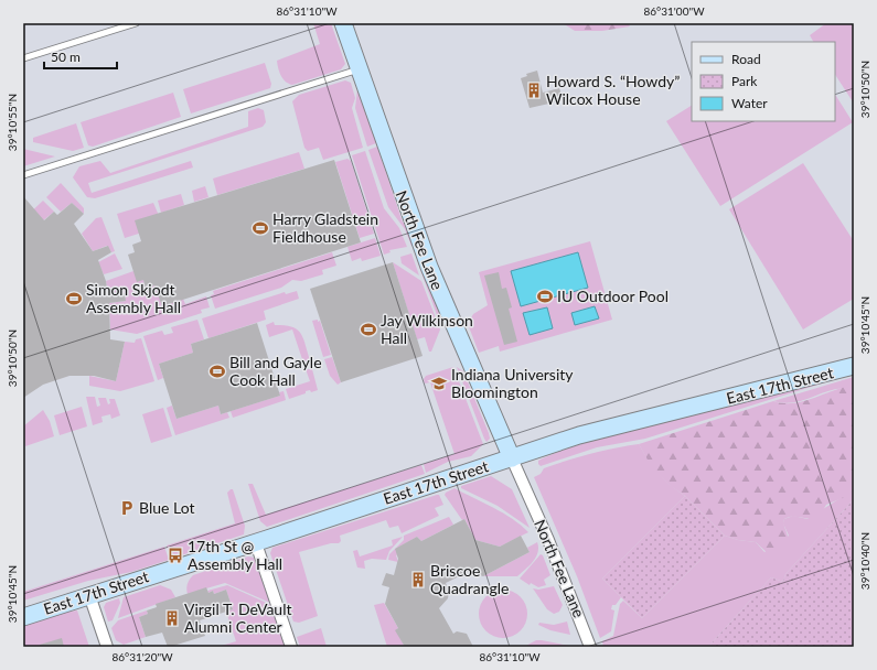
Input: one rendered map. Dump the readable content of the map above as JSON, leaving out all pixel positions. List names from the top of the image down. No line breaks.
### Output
{"streets":{"main road":["North Fee Lane","East 17th Street"]},"crossings":[["North Fee Lane","East 17th Street"]],"places":{"building":["Howard S. “Howdy” Wilcox House","Briscoe Quadrangle","Virgil T. DeVault Alumni Center"],"sports":["Harry Gladstein Fieldhouse","IU Outdoor Pool","Simon Skjodt Assembly Hall","Jay Wilkinson Hall","Bill and Gayle Cook Hall"],"school or university":["Indiana University Bloomington"],"parking":["Blue Lot"],"bus stop":["17th St @ Assembly Hall"]},"legend":["Road","Park","Water"],"scale_bar":"50 m","coordinates":["86°31'10\"W","86°31'00\"W","39°10'50\"N","39°10'55\"N","39°10'45\"N","39°10'40\"N","86°31'20\"W"]}
